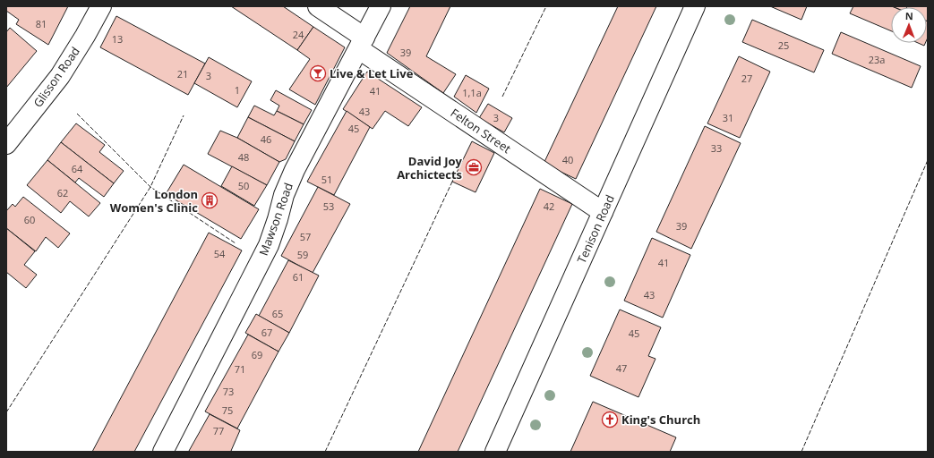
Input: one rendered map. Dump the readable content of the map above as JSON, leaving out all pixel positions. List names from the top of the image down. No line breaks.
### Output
{"streets":{"street":["Glisson Road","Felton Street","Mawson Road","Tenison Road"]},"crossings":[["Felton Street","Mawson Road"],["Felton Street","Tenison Road"]],"places":{"bar":["Live & Let Live"],"office":["David Joy Archictects"],"building":["London Women's Clinic"],"church":["King's Church"]},"house_numbers":["81","24","13","25","39","23a","21","3","27","1","41","1,1a","43","3","31","45","46","33","48","40","64","51","50","62","53","42","60","39","57","54","59","41","61","43","65","67","45","69","47","71","73","75","77"],"north":"top"}
